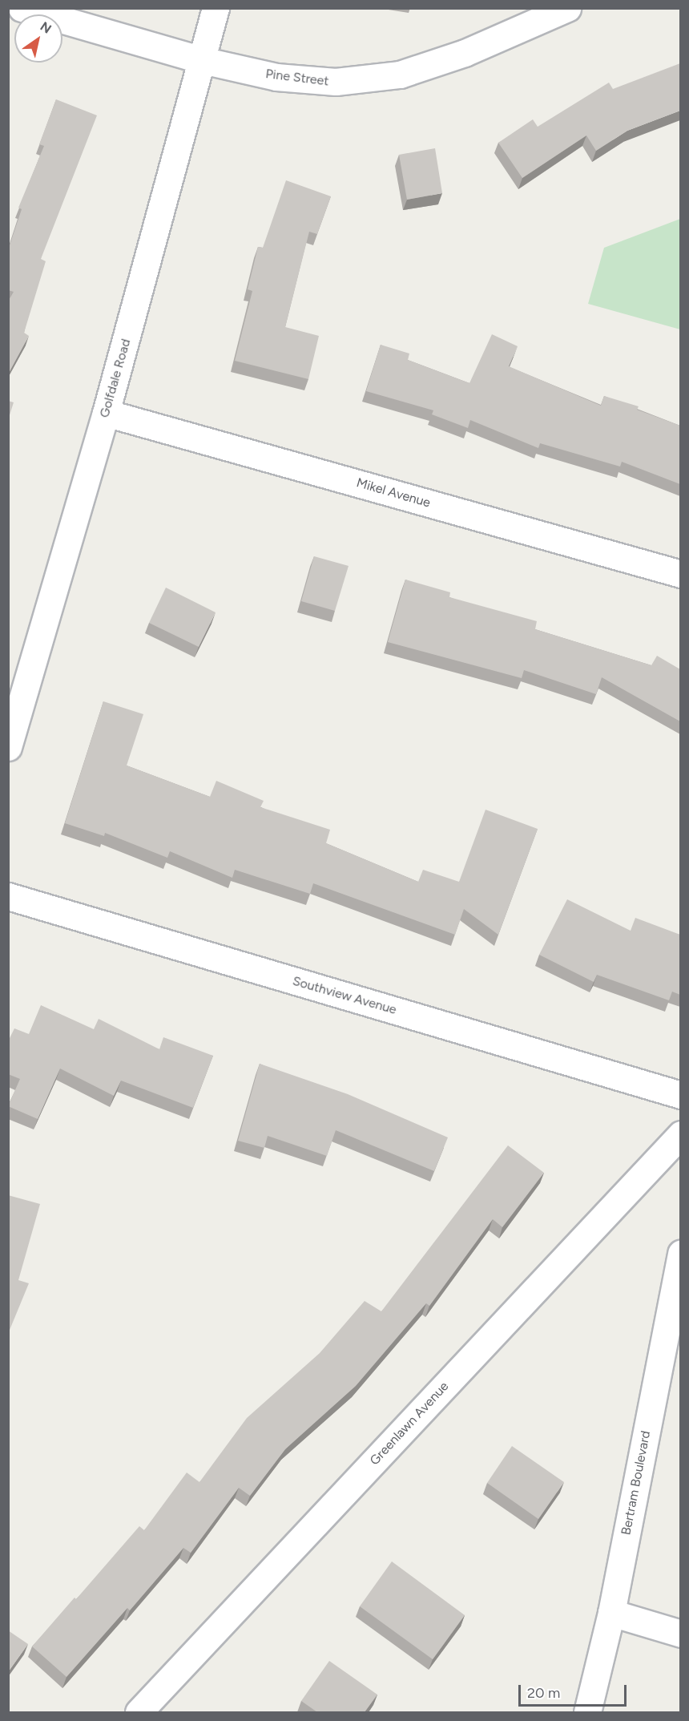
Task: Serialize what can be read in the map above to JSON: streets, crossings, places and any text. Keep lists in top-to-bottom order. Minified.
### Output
{"streets":{"street":["Pine Street","Golfdale Road","Mikel Avenue","Southview Avenue","Greenlawn Avenue","Bertram Boulevard"]},"crossings":[["Pine Street","Golfdale Road"],["Golfdale Road","Mikel Avenue"]],"scale_bar":"20 m","north":"top right"}
